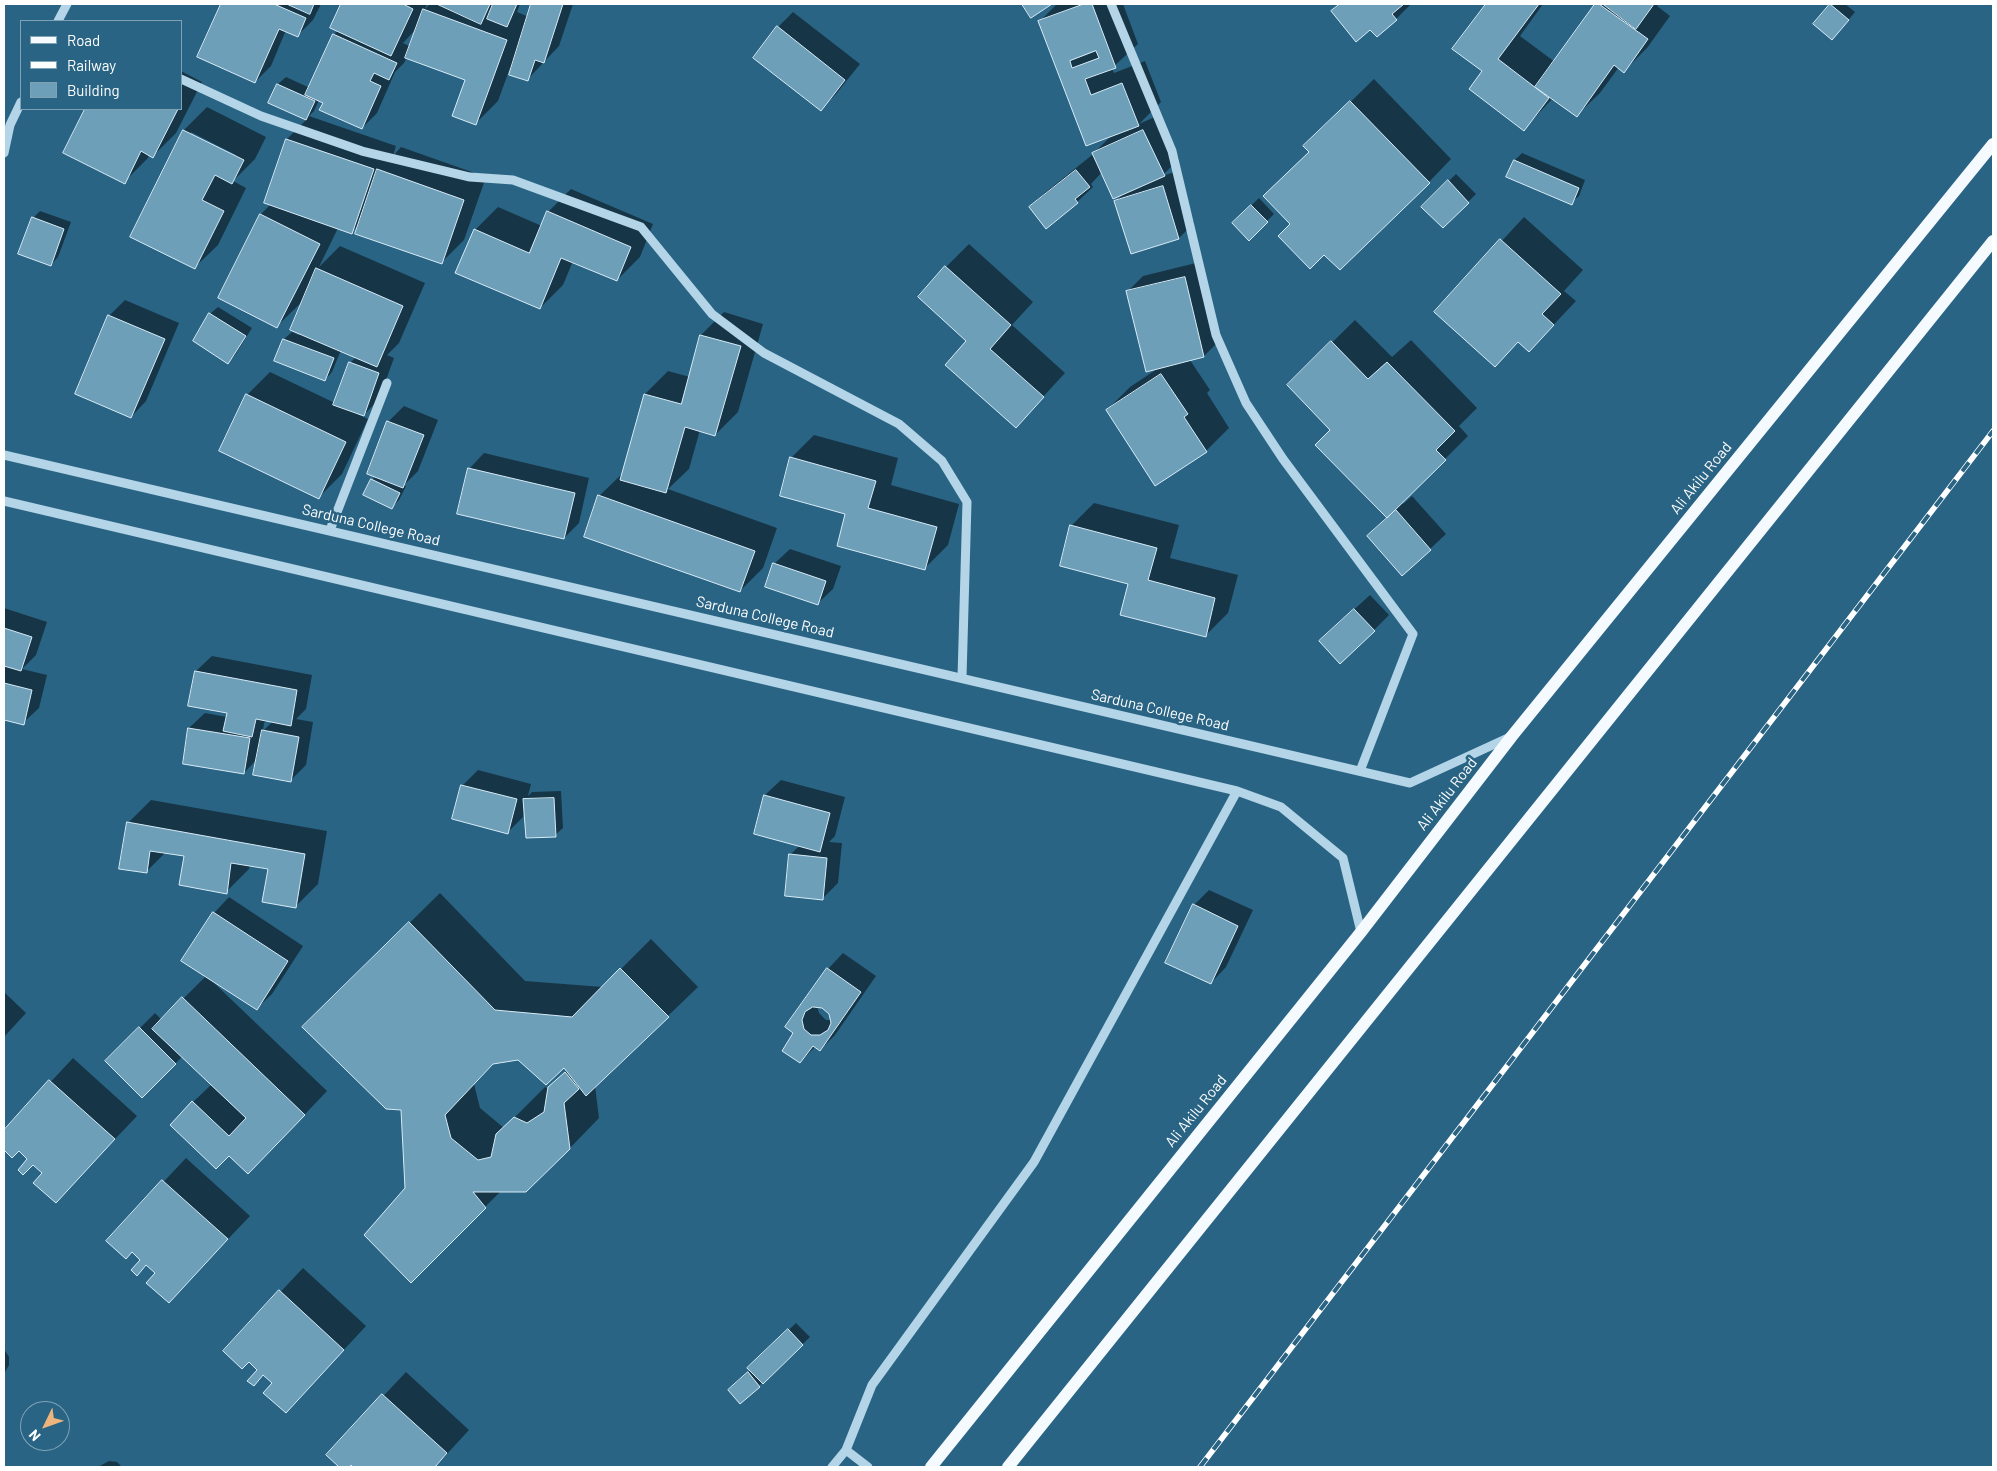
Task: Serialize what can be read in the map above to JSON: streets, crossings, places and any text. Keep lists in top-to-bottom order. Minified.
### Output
{"streets":{"main road":["Ali Akilu Road"],"street":["Sarduna College Road"]},"crossings":[["Ali Akilu Road","Sarduna College Road"]],"legend":["Road","Railway","Building"],"north":"bottom left"}
